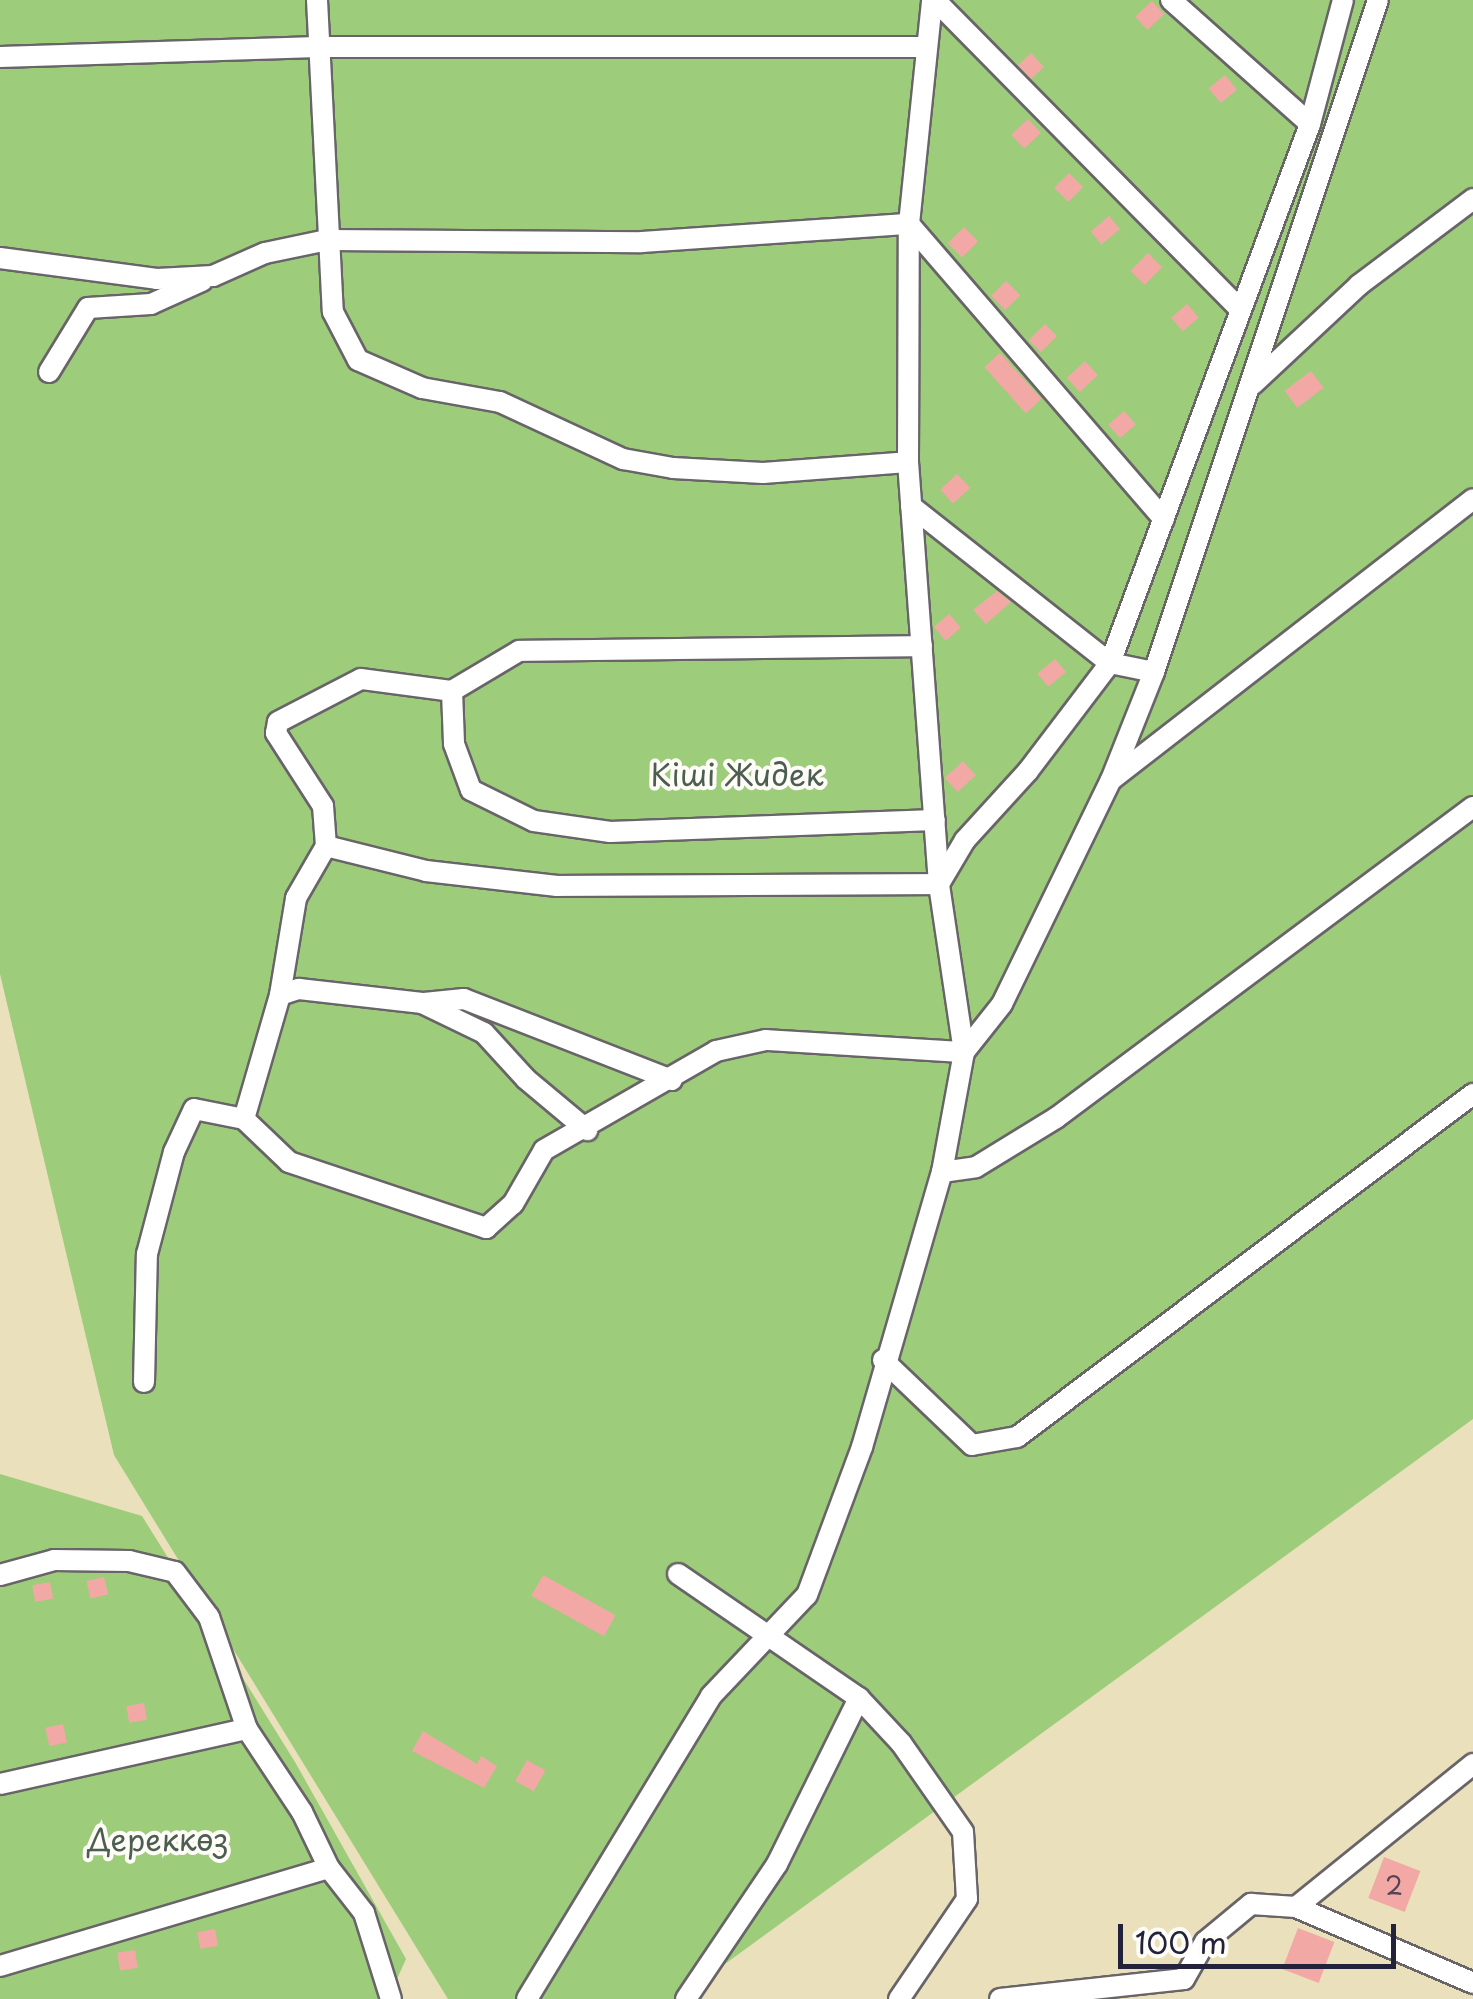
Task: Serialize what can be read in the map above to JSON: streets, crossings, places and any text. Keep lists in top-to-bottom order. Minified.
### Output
{"parks":["Кіші Жидек","Дереккөз"],"house_numbers":["2"],"scale_bar":"100 m"}
